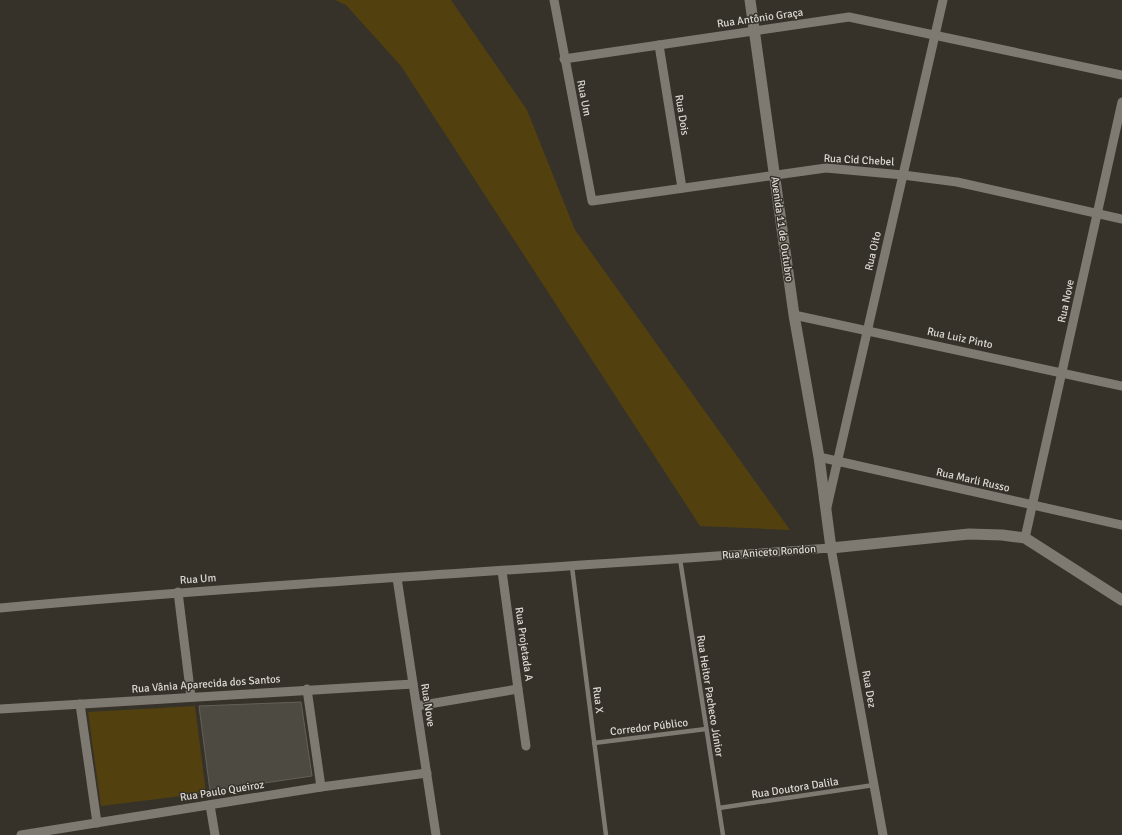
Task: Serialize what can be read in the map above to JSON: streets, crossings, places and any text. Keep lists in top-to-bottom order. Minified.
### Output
{"streets":{"street":["Rua Antônio Graça","Rua Um","Rua Dois","Rua Cid Chebel","Avenida 11 de Outubro","Rua Oito","Rua Nove","Rua Luiz Pinto","Rua Marli Russo","Rua Aniceto Rondon","Rua Projetada A","Rua Vânia Aparecida dos Santos","Rua Dez","Rua Paulo Queiroz"],"lane":["Rua Heitor Pacheco Júnior","Rua X","Corredor Público","Rua Doutora Dalila"]},"crossings":[["Rua Antônio Graça","Rua Um"],["Rua Antônio Graça","Rua Dois"],["Rua Antônio Graça","Avenida 11 de Outubro"],["Rua Antônio Graça","Rua Oito"],["Rua Um","Rua Cid Chebel"],["Rua Um","Rua Nove"],["Rua Um","Rua Aniceto Rondon"],["Rua Dois","Rua Cid Chebel"],["Rua Cid Chebel","Avenida 11 de Outubro"],["Rua Cid Chebel","Rua Oito"],["Rua Cid Chebel","Rua Nove"],["Avenida 11 de Outubro","Rua Oito"],["Avenida 11 de Outubro","Rua Luiz Pinto"],["Avenida 11 de Outubro","Rua Marli Russo"],["Avenida 11 de Outubro","Rua Aniceto Rondon"],["Avenida 11 de Outubro","Rua Dez"],["Rua Oito","Rua Luiz Pinto"],["Rua Oito","Rua Marli Russo"],["Rua Nove","Rua Luiz Pinto"],["Rua Nove","Rua Marli Russo"],["Rua Nove","Rua Aniceto Rondon"],["Rua Nove","Rua Projetada A"],["Rua Nove","Rua Vânia Aparecida dos Santos"],["Rua Nove","Rua Paulo Queiroz"],["Rua Aniceto Rondon","Rua Projetada A"],["Rua Aniceto Rondon","Rua Dez"],["Rua Aniceto Rondon","Rua Heitor Pacheco Júnior"],["Rua Aniceto Rondon","Rua X"],["Rua Dez","Rua Doutora Dalila"],["Rua Heitor Pacheco Júnior","Corredor Público"],["Rua Heitor Pacheco Júnior","Rua Doutora Dalila"],["Rua X","Corredor Público"]]}
